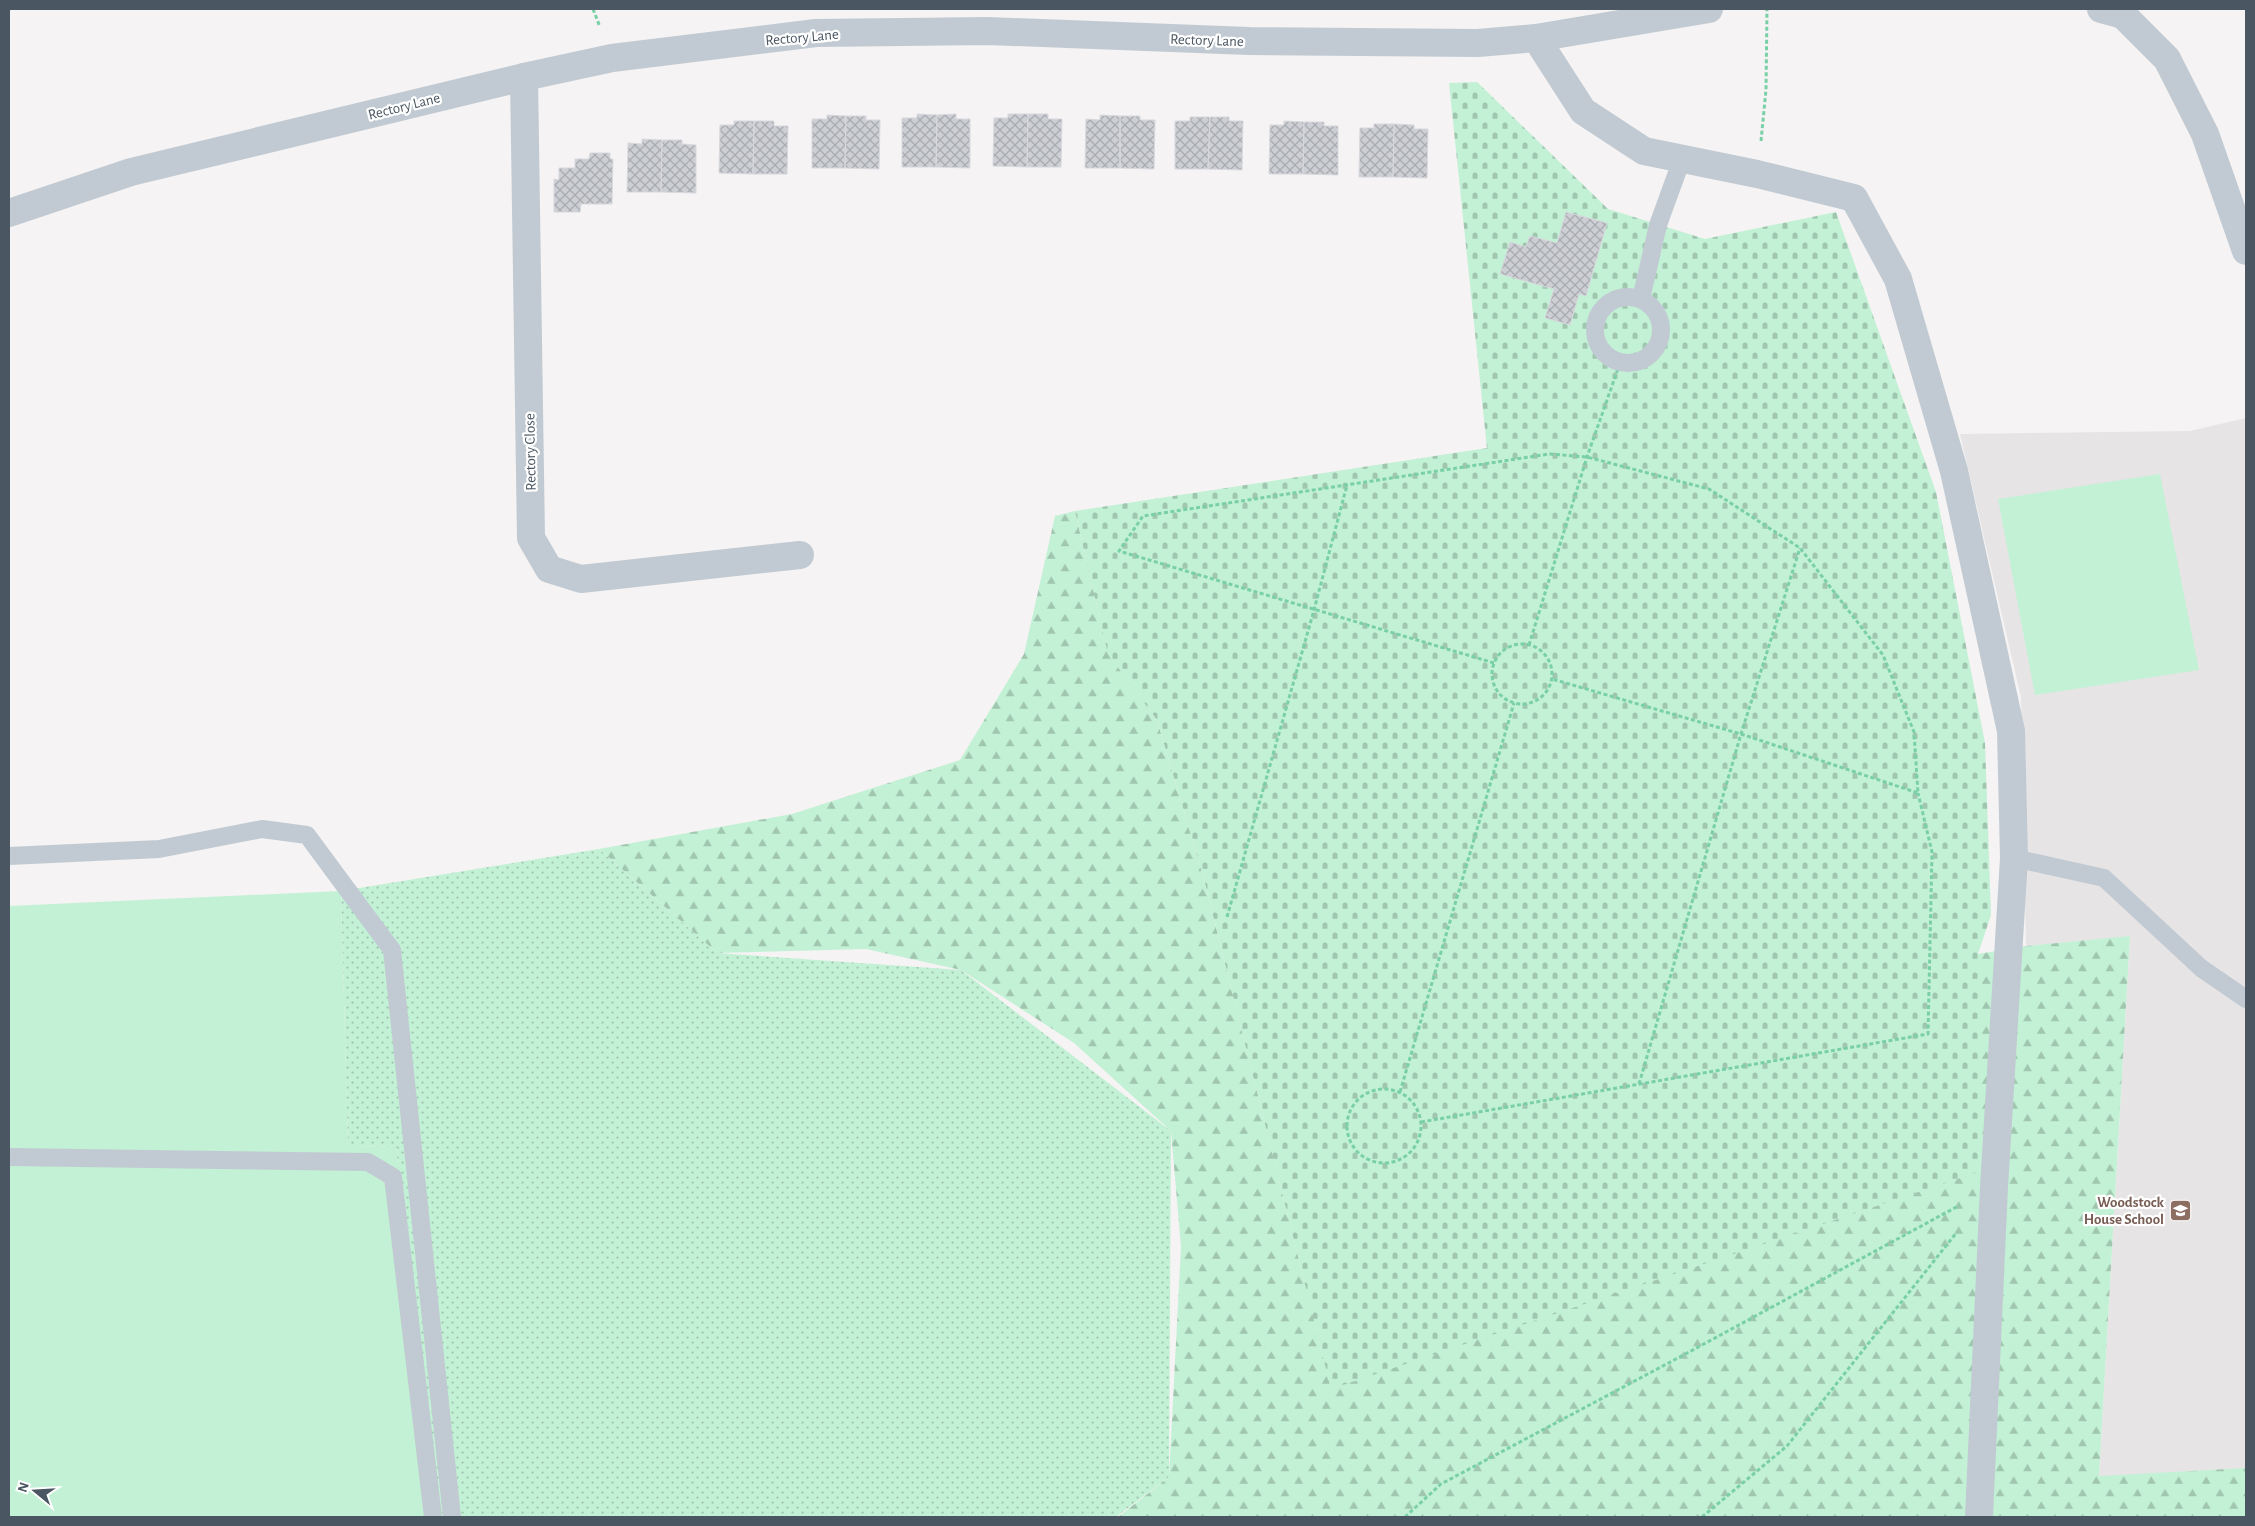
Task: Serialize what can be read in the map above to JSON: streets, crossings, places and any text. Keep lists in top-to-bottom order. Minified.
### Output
{"streets":{"street":["Rectory Lane","Rectory Close"]},"crossings":[["Rectory Lane","Rectory Close"]],"places":{"school or university":["Woodstock House School"]},"north":"left"}
